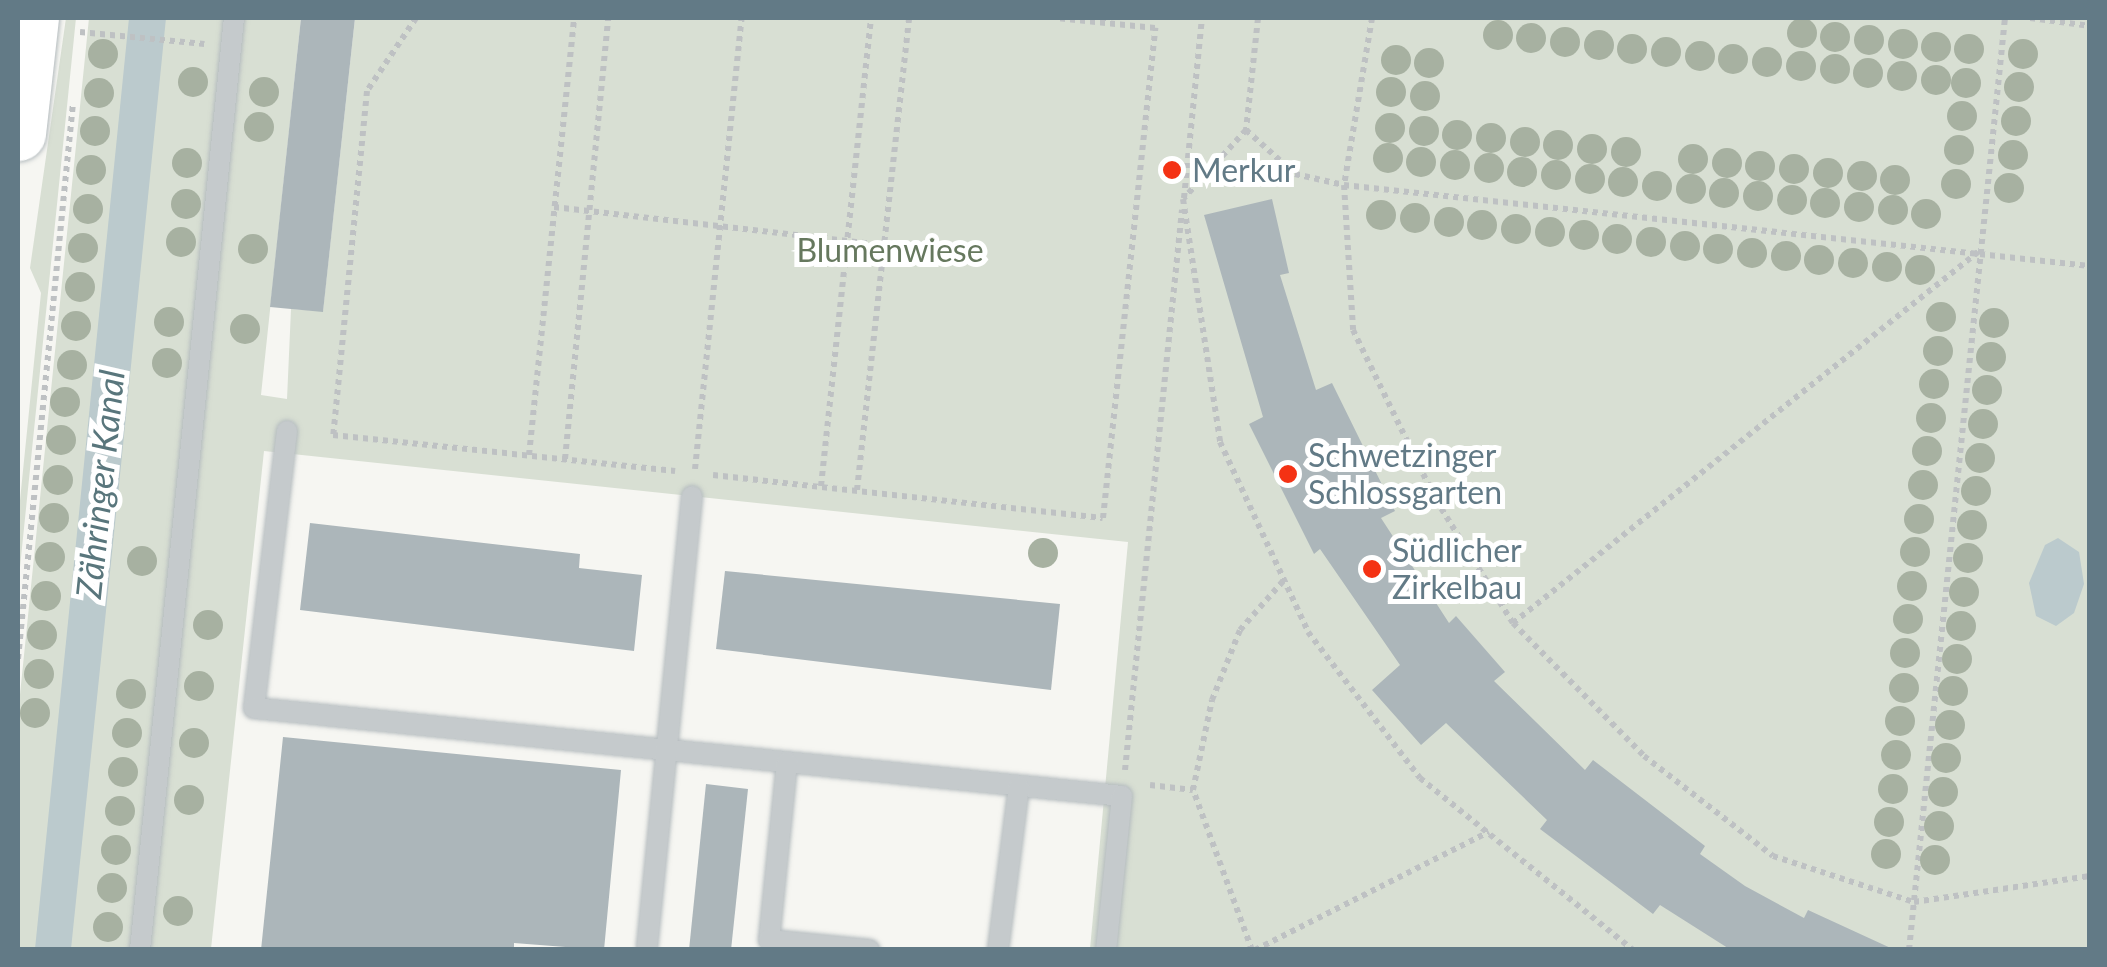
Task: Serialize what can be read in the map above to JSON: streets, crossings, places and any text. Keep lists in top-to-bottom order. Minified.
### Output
{"water":["Zähringer Kanal"],"parks":["Blumenwiese"],"places":["Merkur","Schwetzinger Schlossgarten","Südlicher Zirkelbau"]}
